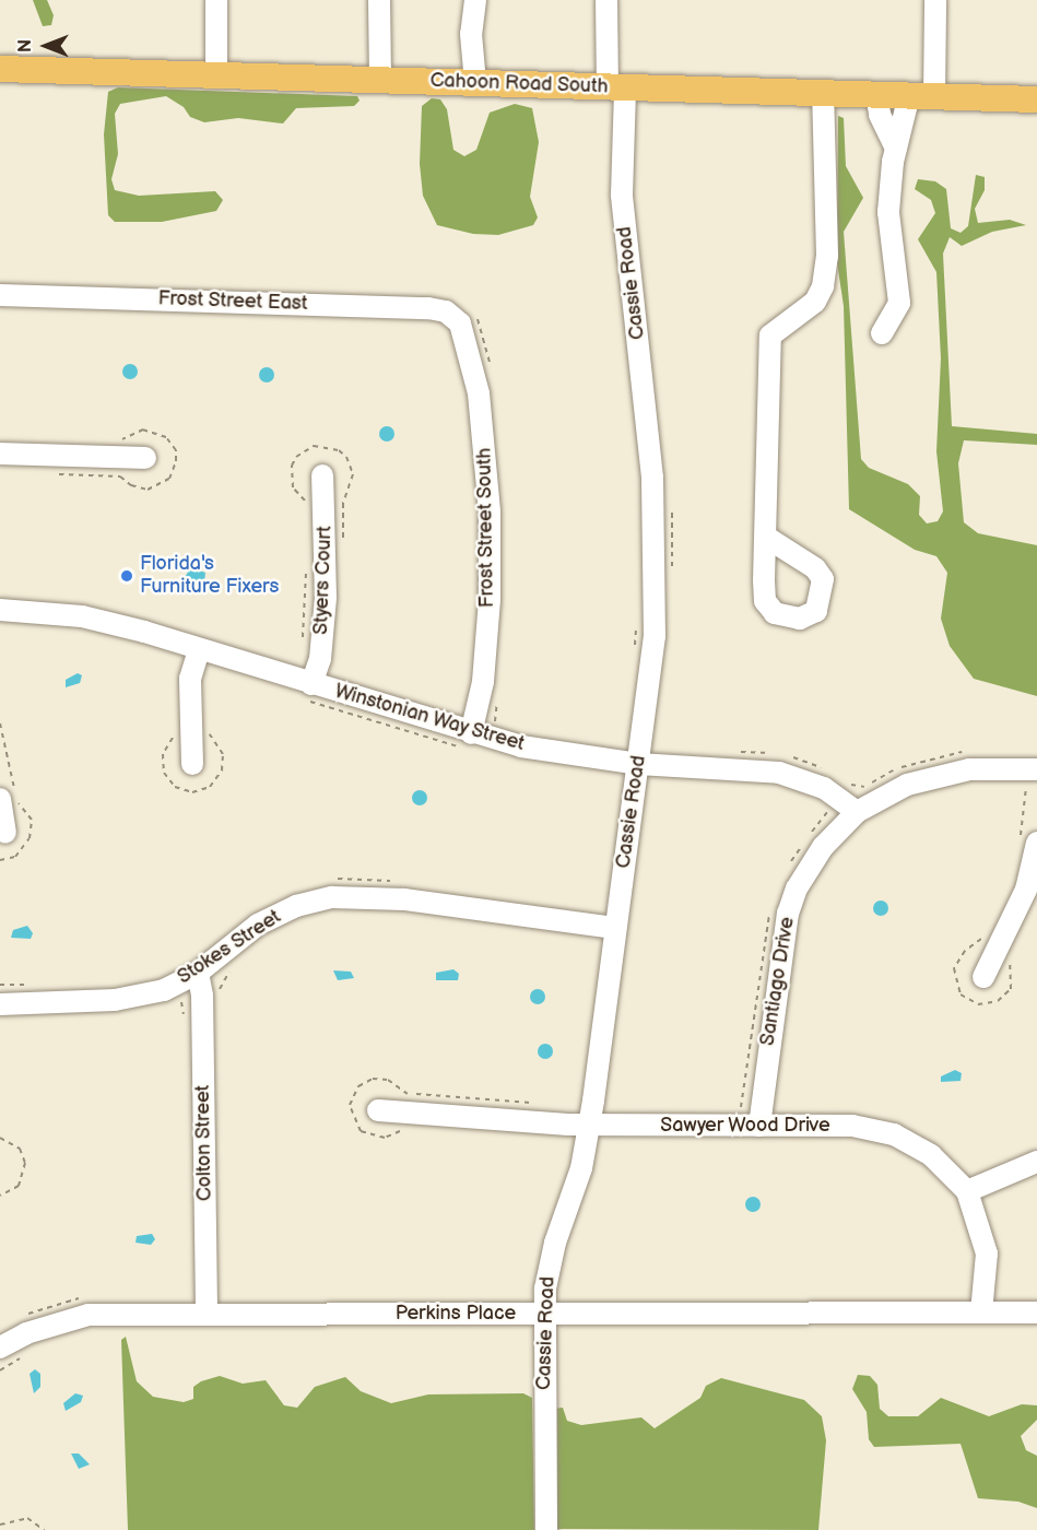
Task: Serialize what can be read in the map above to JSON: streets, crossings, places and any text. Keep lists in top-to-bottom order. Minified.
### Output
{"streets":{"main road":["Cahoon Road South"],"street":["Cassie Road","Frost Street East","Frost Street South","Styers Court","Winstonian Way Street","Stokes Street","Santiago Drive","Sawyer Wood Drive","Colton Street","Perkins Place"]},"crossings":[["Cahoon Road South","Cassie Road"],["Cassie Road","Winstonian Way Street"],["Cassie Road","Stokes Street"],["Cassie Road","Sawyer Wood Drive"],["Cassie Road","Perkins Place"],["Frost Street East","Frost Street South"],["Frost Street South","Winstonian Way Street"],["Styers Court","Winstonian Way Street"],["Winstonian Way Street","Santiago Drive"],["Stokes Street","Colton Street"],["Santiago Drive","Sawyer Wood Drive"],["Sawyer Wood Drive","Perkins Place"],["Colton Street","Perkins Place"]],"places":["Florida's Furniture Fixers"],"north":"left"}
